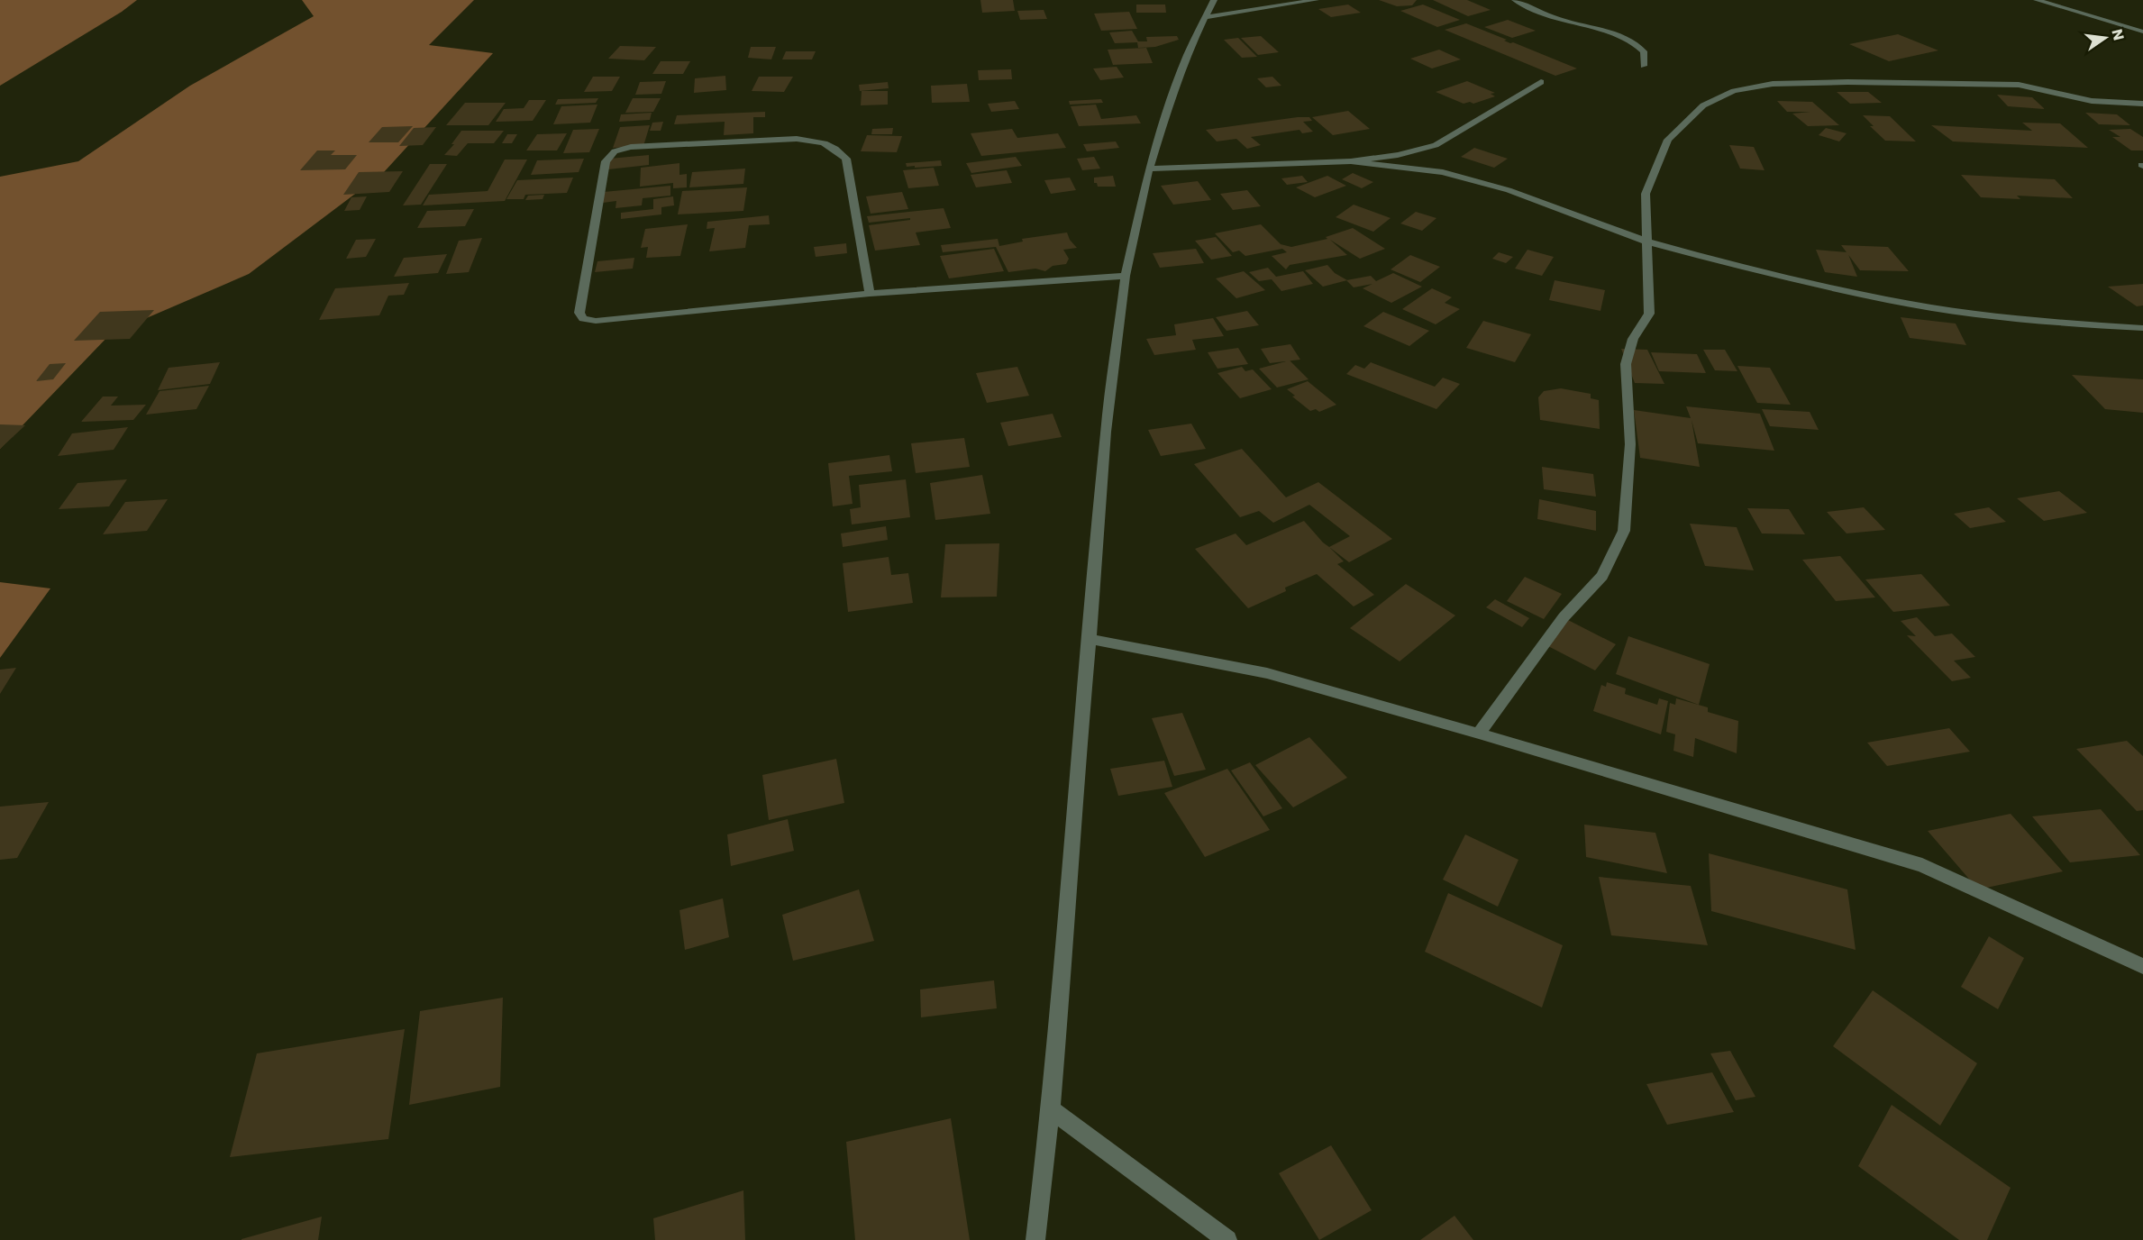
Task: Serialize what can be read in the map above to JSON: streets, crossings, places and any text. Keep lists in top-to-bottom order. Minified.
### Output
{"north":"right"}
